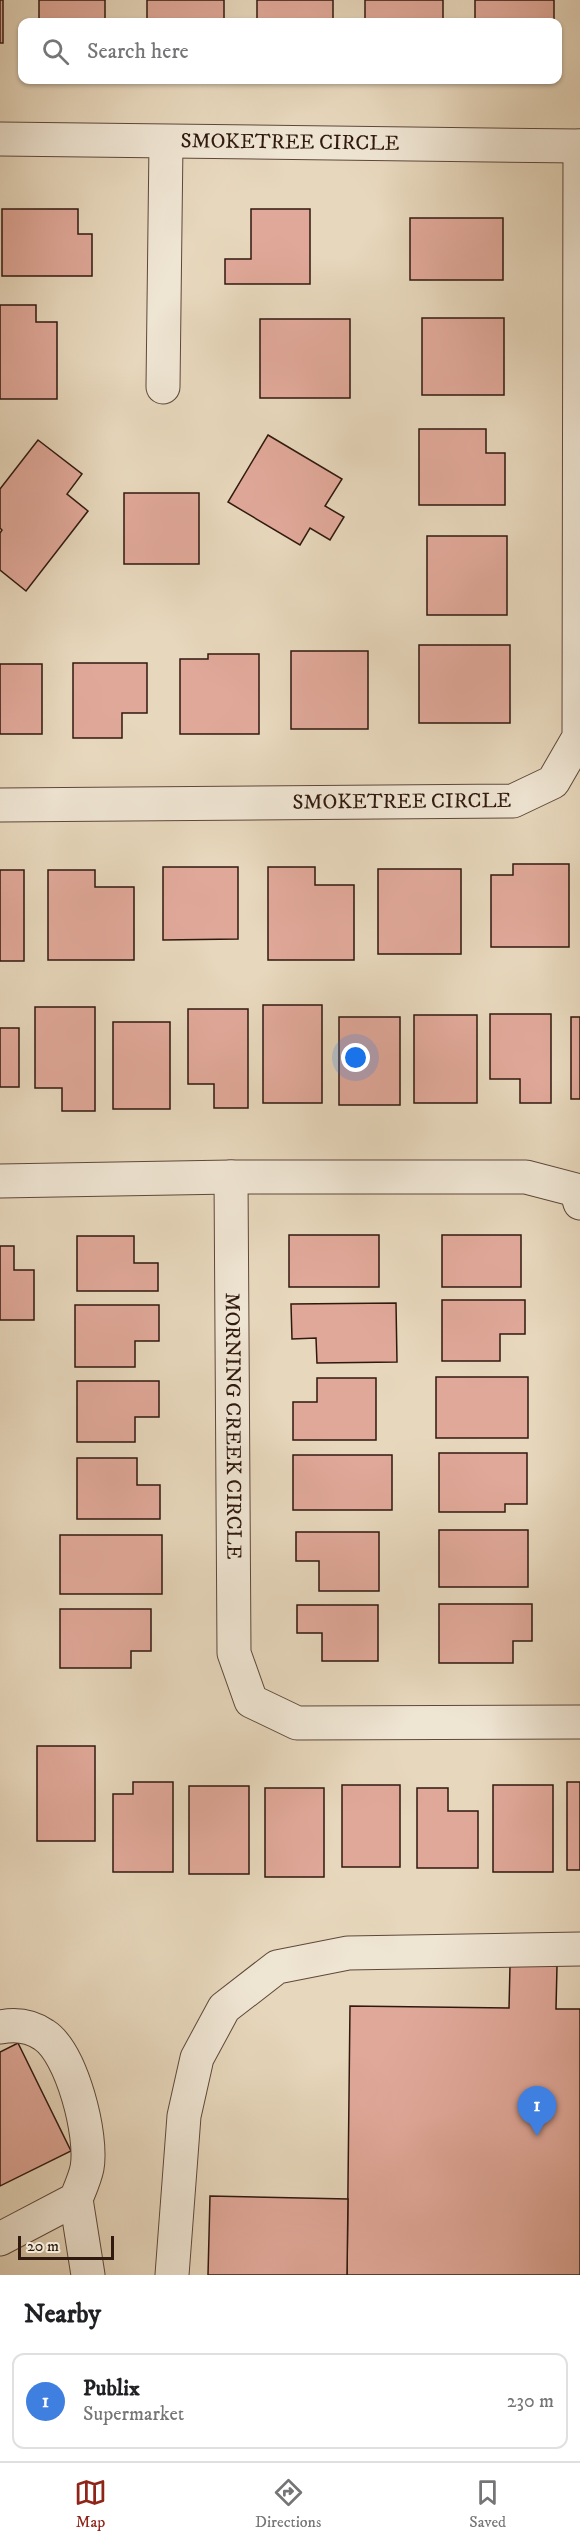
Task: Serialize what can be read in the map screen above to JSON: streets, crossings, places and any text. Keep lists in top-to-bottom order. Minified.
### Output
{"streets":{"street":["SMOKETREE CIRCLE","MORNING CREEK CIRCLE"]},"scale_bar":"20 m","page":{"search":"Search here","pins":"1","scale":"20 m","heading":"Nearby","list":[{"mark":"1","name":"Publix","note":"Supermarket","value":"230 m"}],"nav":["Map","Directions","Saved"]}}
